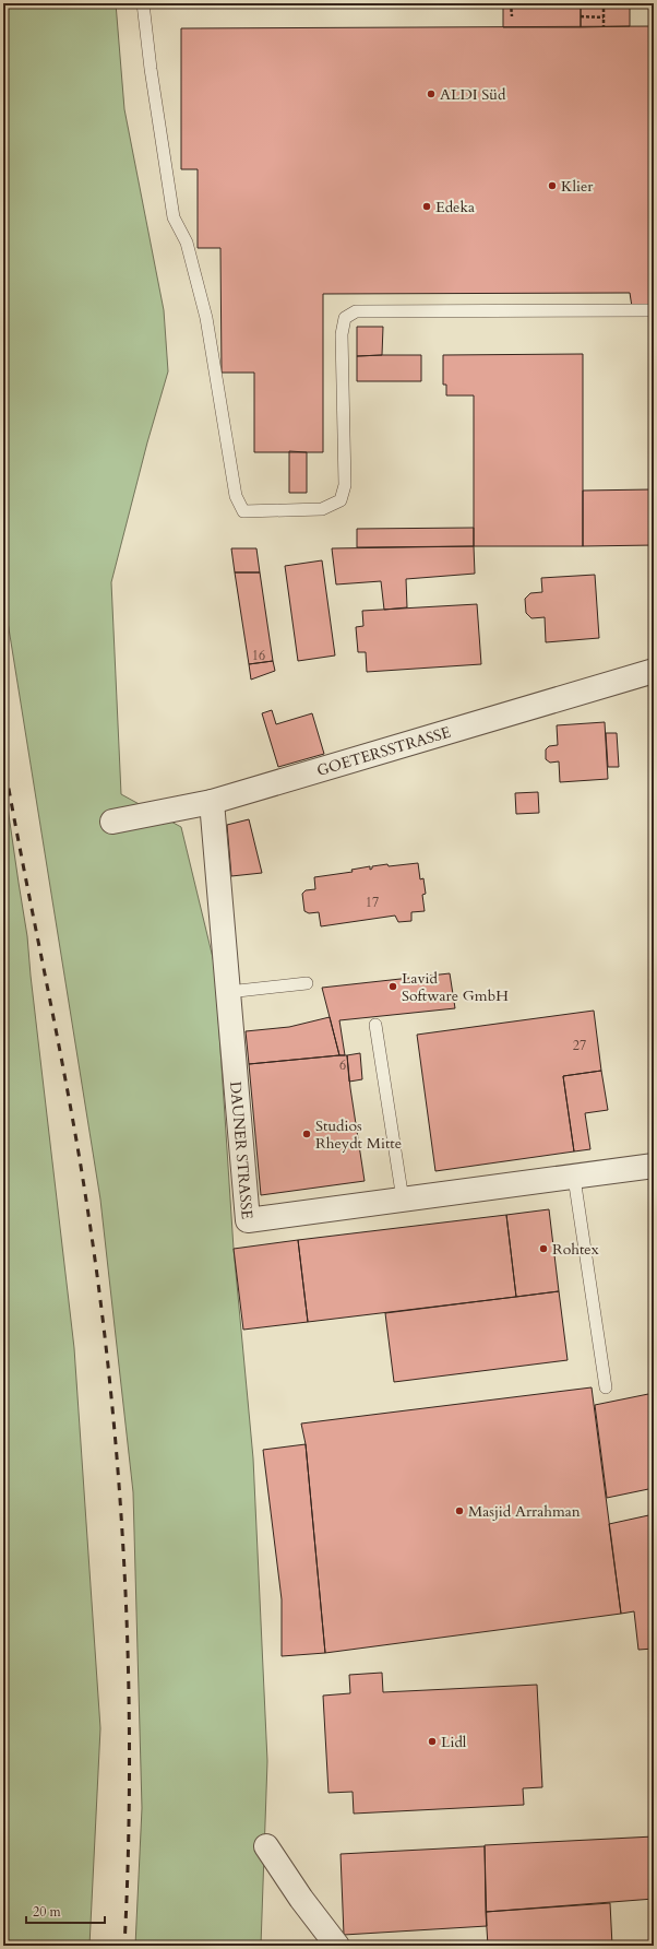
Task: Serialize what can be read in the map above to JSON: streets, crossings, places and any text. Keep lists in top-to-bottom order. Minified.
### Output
{"streets":{"street":["GOETERSSTRASSE","DAUNER STRASSE"]},"crossings":[["GOETERSSTRASSE","DAUNER STRASSE"]],"places":["ALDI Süd","Klier","Edeka","Lavid Software GmbH","Studios Rheydt Mitte","Rohtex","Masjid Arrahman","Lidl"],"house_numbers":["16","17","27","6"],"scale_bar":"20 m"}
